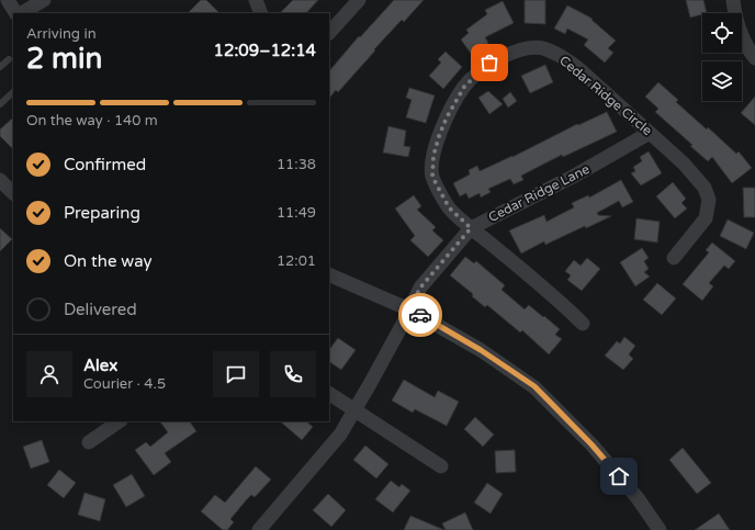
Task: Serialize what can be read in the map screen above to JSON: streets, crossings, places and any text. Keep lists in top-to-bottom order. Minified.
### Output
{"streets":{"street":["Cedar Ridge Circle","Cedar Ridge Lane"]},"crossings":[["Cedar Ridge Circle","Cedar Ridge Lane"]],"page":{"heading":["2 min","Arriving in","12:09–12:14"],"panel":["Alex","Courier · 4.5"],"bar":"On the way · 140 m","list":[["Confirmed","11:38"],["Preparing","11:49"],["On the way","12:01"],"Delivered"]}}
